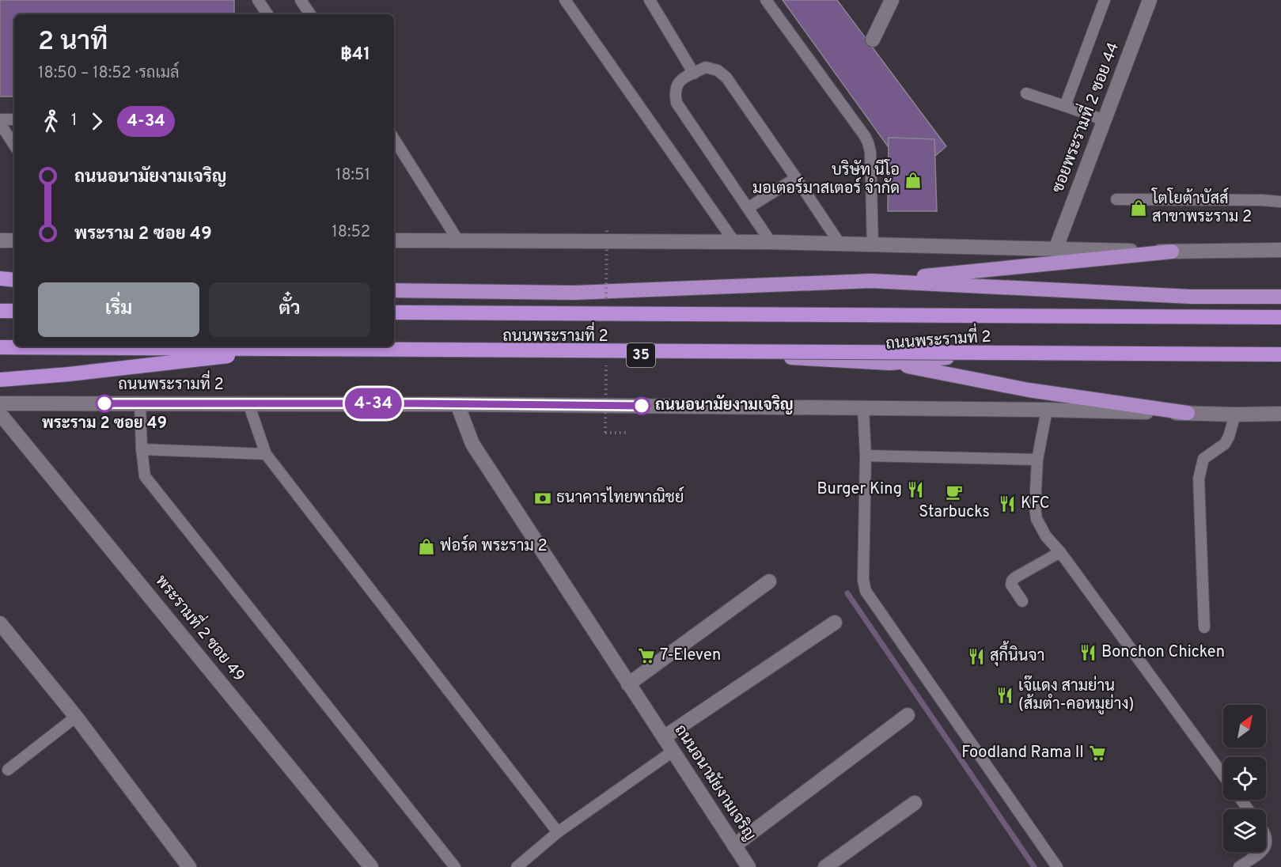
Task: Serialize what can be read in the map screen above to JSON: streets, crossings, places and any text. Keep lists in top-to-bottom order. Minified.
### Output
{"streets":{"highway":["ถนนพระรามที่ 2","35"],"street":["ซอยพระรามที่ 2 ซอย 44","พระรามที่ 2 ซอย 49","ถนนอนามัยงามเจริญ"]},"crossings":[["ถนนพระรามที่ 2","ถนนอนามัยงามเจริญ"]],"places":{"shop":["บริษัท นีโอ มอเตอร์มาสเตอร์ จำกัด","โตโยต้าบัสส์ สาขาพระราม 2","ฟอร์ด พระราม 2"],"other":["พระราม 2 ซอย 49","ถนนอนามัยงามเจริญ"],"restaurant":["Burger King","KFC","Bonchon Chicken","สุกี้นินจา","เจ๊แดง สามย่าน (ส้มตำ-คอหมูย่าง)"],"cafe":["Starbucks"],"bank":["ธนาคารไทยพาณิชย์"],"supermarket":["7-Eleven","Foodland Rama II"]},"lines":["bus line 4-34"],"north":"top right","page":{"on_map":"4-34","heading":["2 นาที","18:50 – 18:52 · รถเมล์","฿41"],"legs":["1","4-34"],"list":[{"name":"ถนนอนามัยงามเจริญ","value":"18:51"},{"name":"พระราม 2 ซอย 49","value":"18:52"}],"buttons":["เริ่ม","ตั๋ว"]}}
